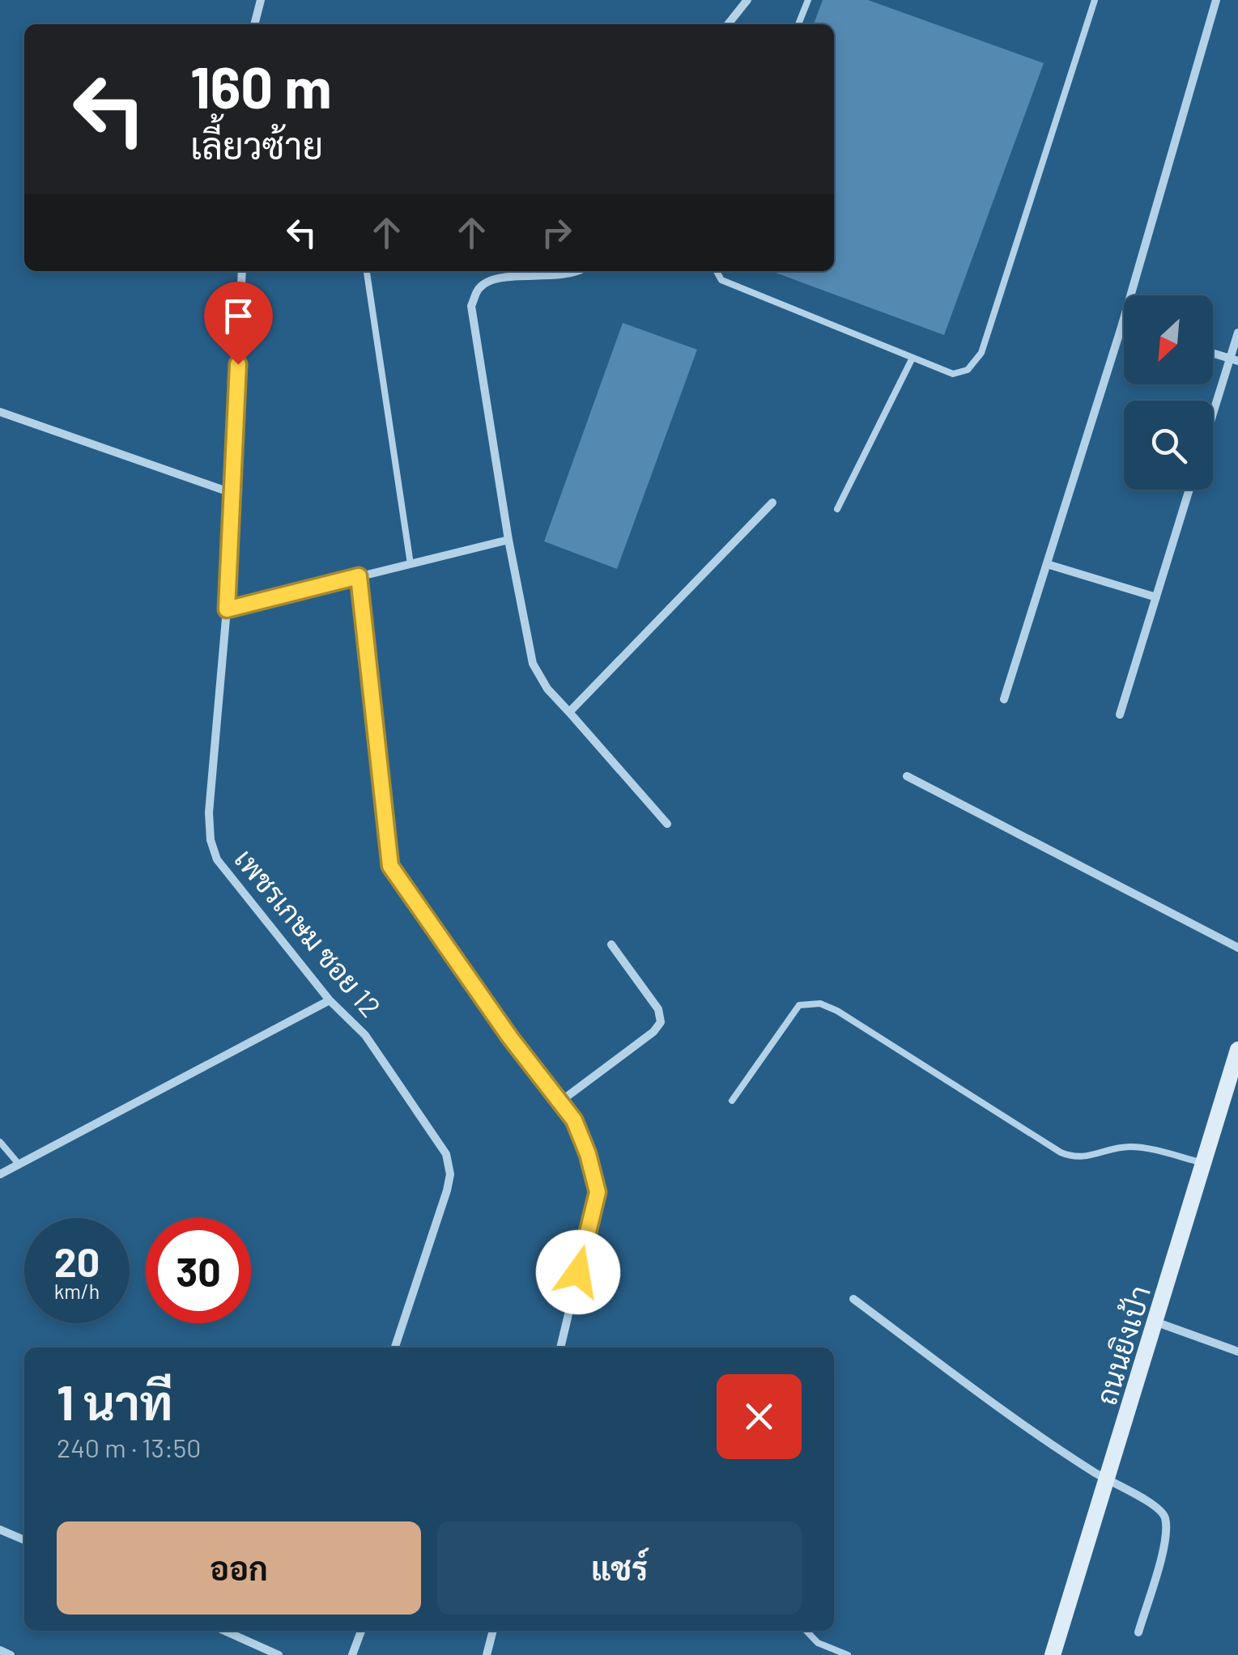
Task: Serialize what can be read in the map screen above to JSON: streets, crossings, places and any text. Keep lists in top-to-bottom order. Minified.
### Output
{"streets":{"main road":["ถนนยิงเป้า"],"street":["เพชรเกษม ซอย 12"]},"north":"bottom left","page":{"turn":["160 m","เลี้ยวซ้าย"],"speed":"20 km/h","limit":"30","heading":["1 นาที","240 m · 13:50"],"buttons":["ออก","แชร์"]}}
